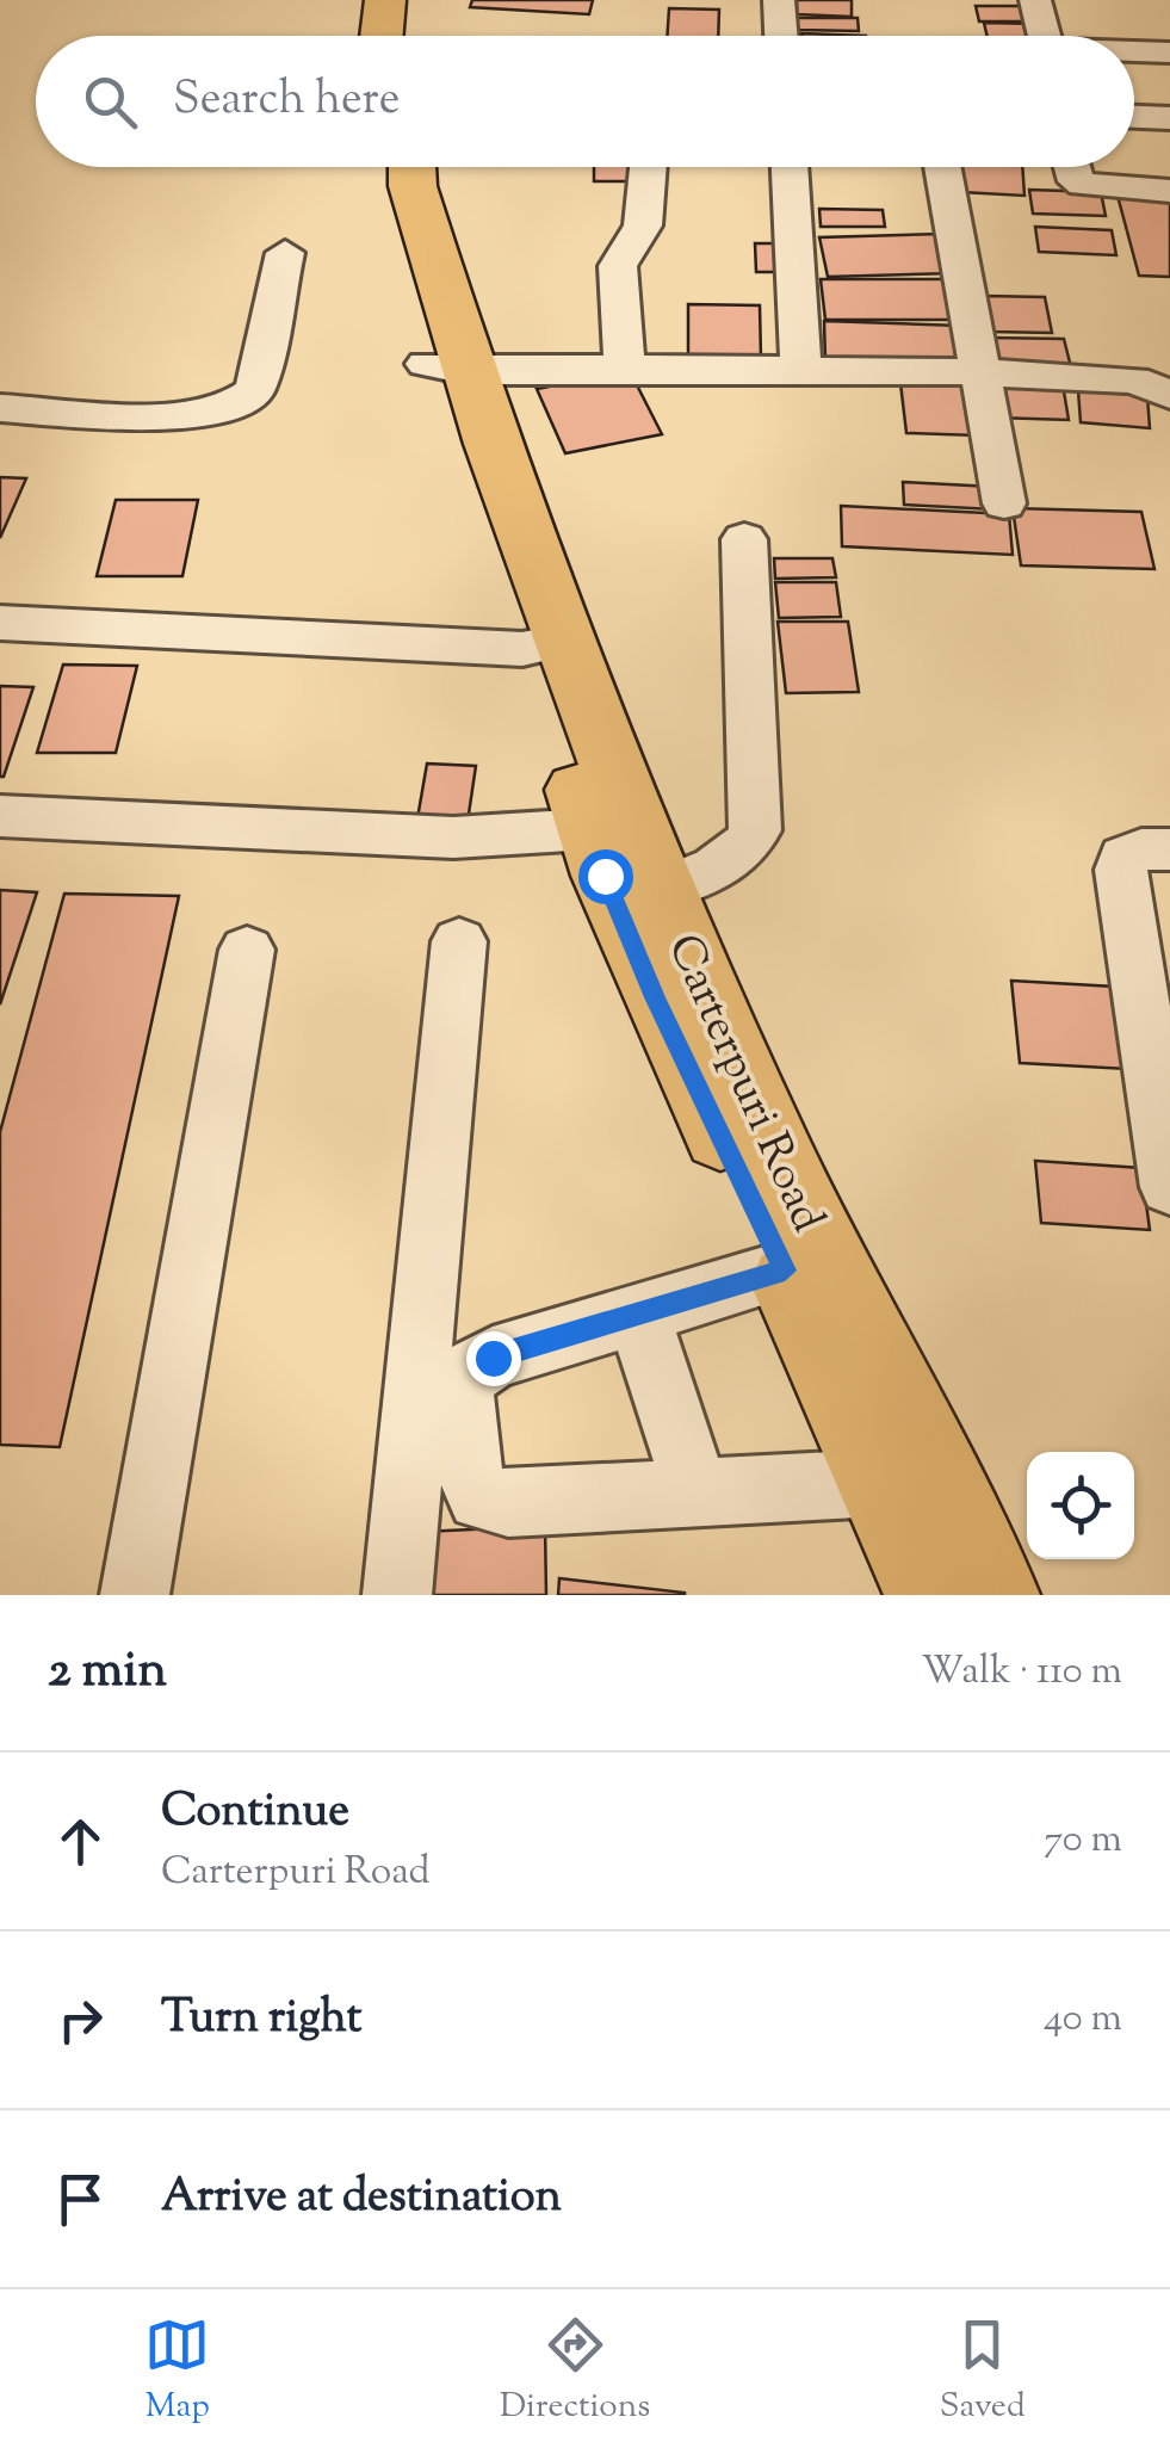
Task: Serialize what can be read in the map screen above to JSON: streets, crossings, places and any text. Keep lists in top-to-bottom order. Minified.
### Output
{"streets":{"main road":["Carterpuri Road"]},"page":{"search":"Search here","heading":["2 min","Walk · 110 m"],"list":[["Continue","Carterpuri Road","70 m"],["Turn right","40 m"],"Arrive at destination"],"nav":["Map","Directions","Saved"]}}
